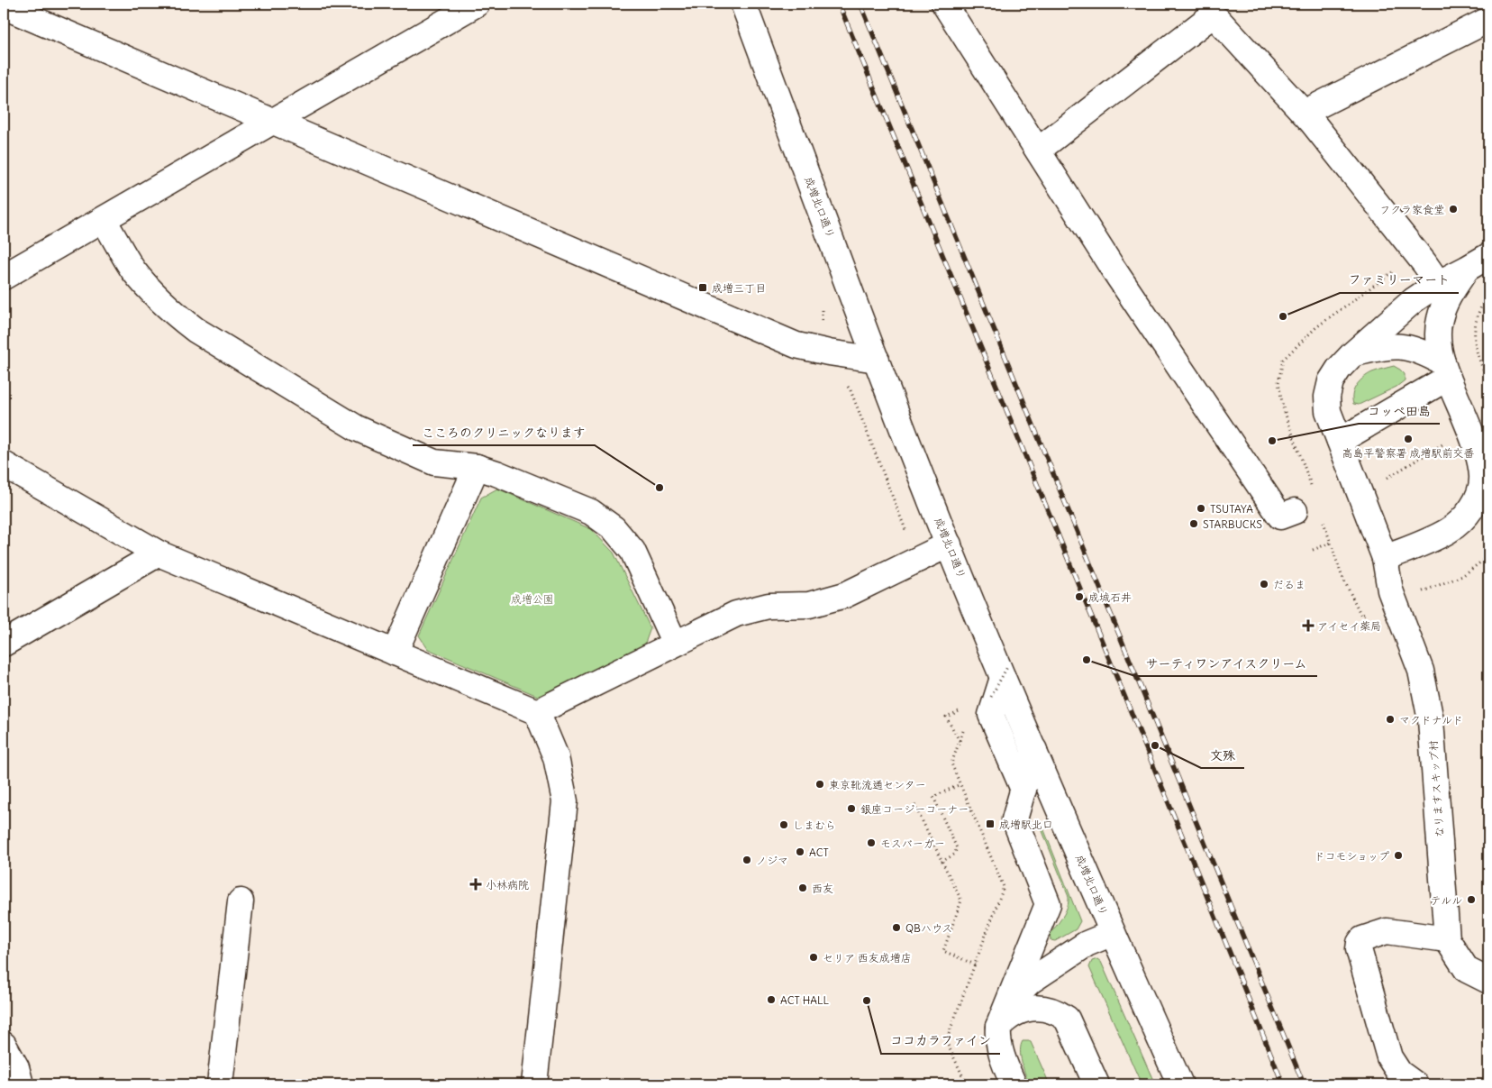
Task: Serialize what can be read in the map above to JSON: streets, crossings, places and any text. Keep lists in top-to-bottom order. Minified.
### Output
{"streets":{"street":["成増北口通り","なりますスキップ村"]},"parks":["成増公園"],"places":{"other":["フクラ家食堂","ファミリーマート","高島平警察署 成増駅前交番","コッペ田島","こころのクリニックなります","TSUTAYA","STARBUCKS","だるま","成城石井","サーティワンアイスクリーム","マクドナルド","文殊","東京靴流通センター","銀座コージーコーナー","しまむら","モスバーガー","ACT","ドコモショップ","ノジマ","西友","テルル","QBハウス","セリア 西友成増店","ACT HALL","ココカラファイン"],"transit":["成増三丁目","成増駅北口"],"health":["アイセイ薬局","小林病院"]}}
